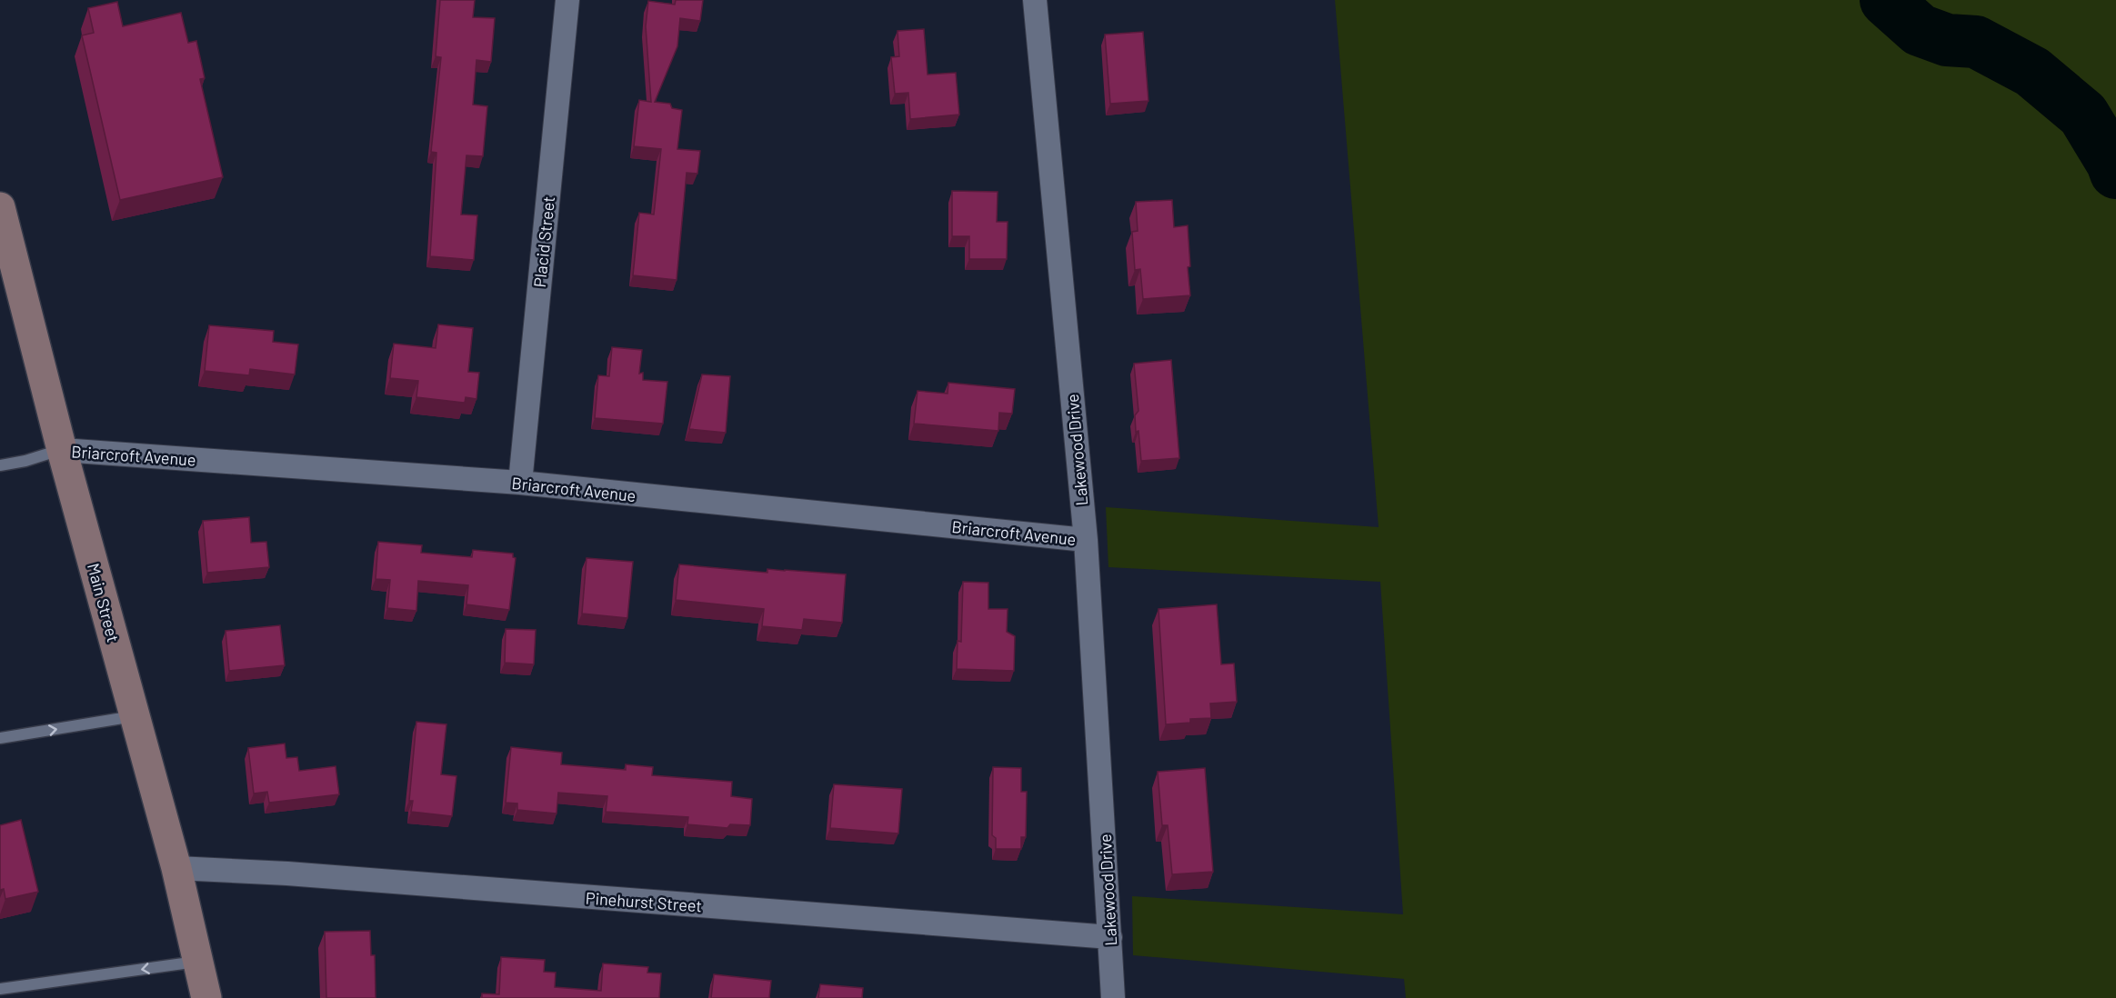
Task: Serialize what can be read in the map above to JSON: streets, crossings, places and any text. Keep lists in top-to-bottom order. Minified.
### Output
{"streets":{"main road":["Main Street"],"street":["Placid Street","Lakewood Drive","Briarcroft Avenue","Pinehurst Street"]},"crossings":[["Placid Street","Briarcroft Avenue"],["Lakewood Drive","Briarcroft Avenue"],["Lakewood Drive","Pinehurst Street"],["Briarcroft Avenue","Main Street"],["Main Street","Pinehurst Street"]]}
